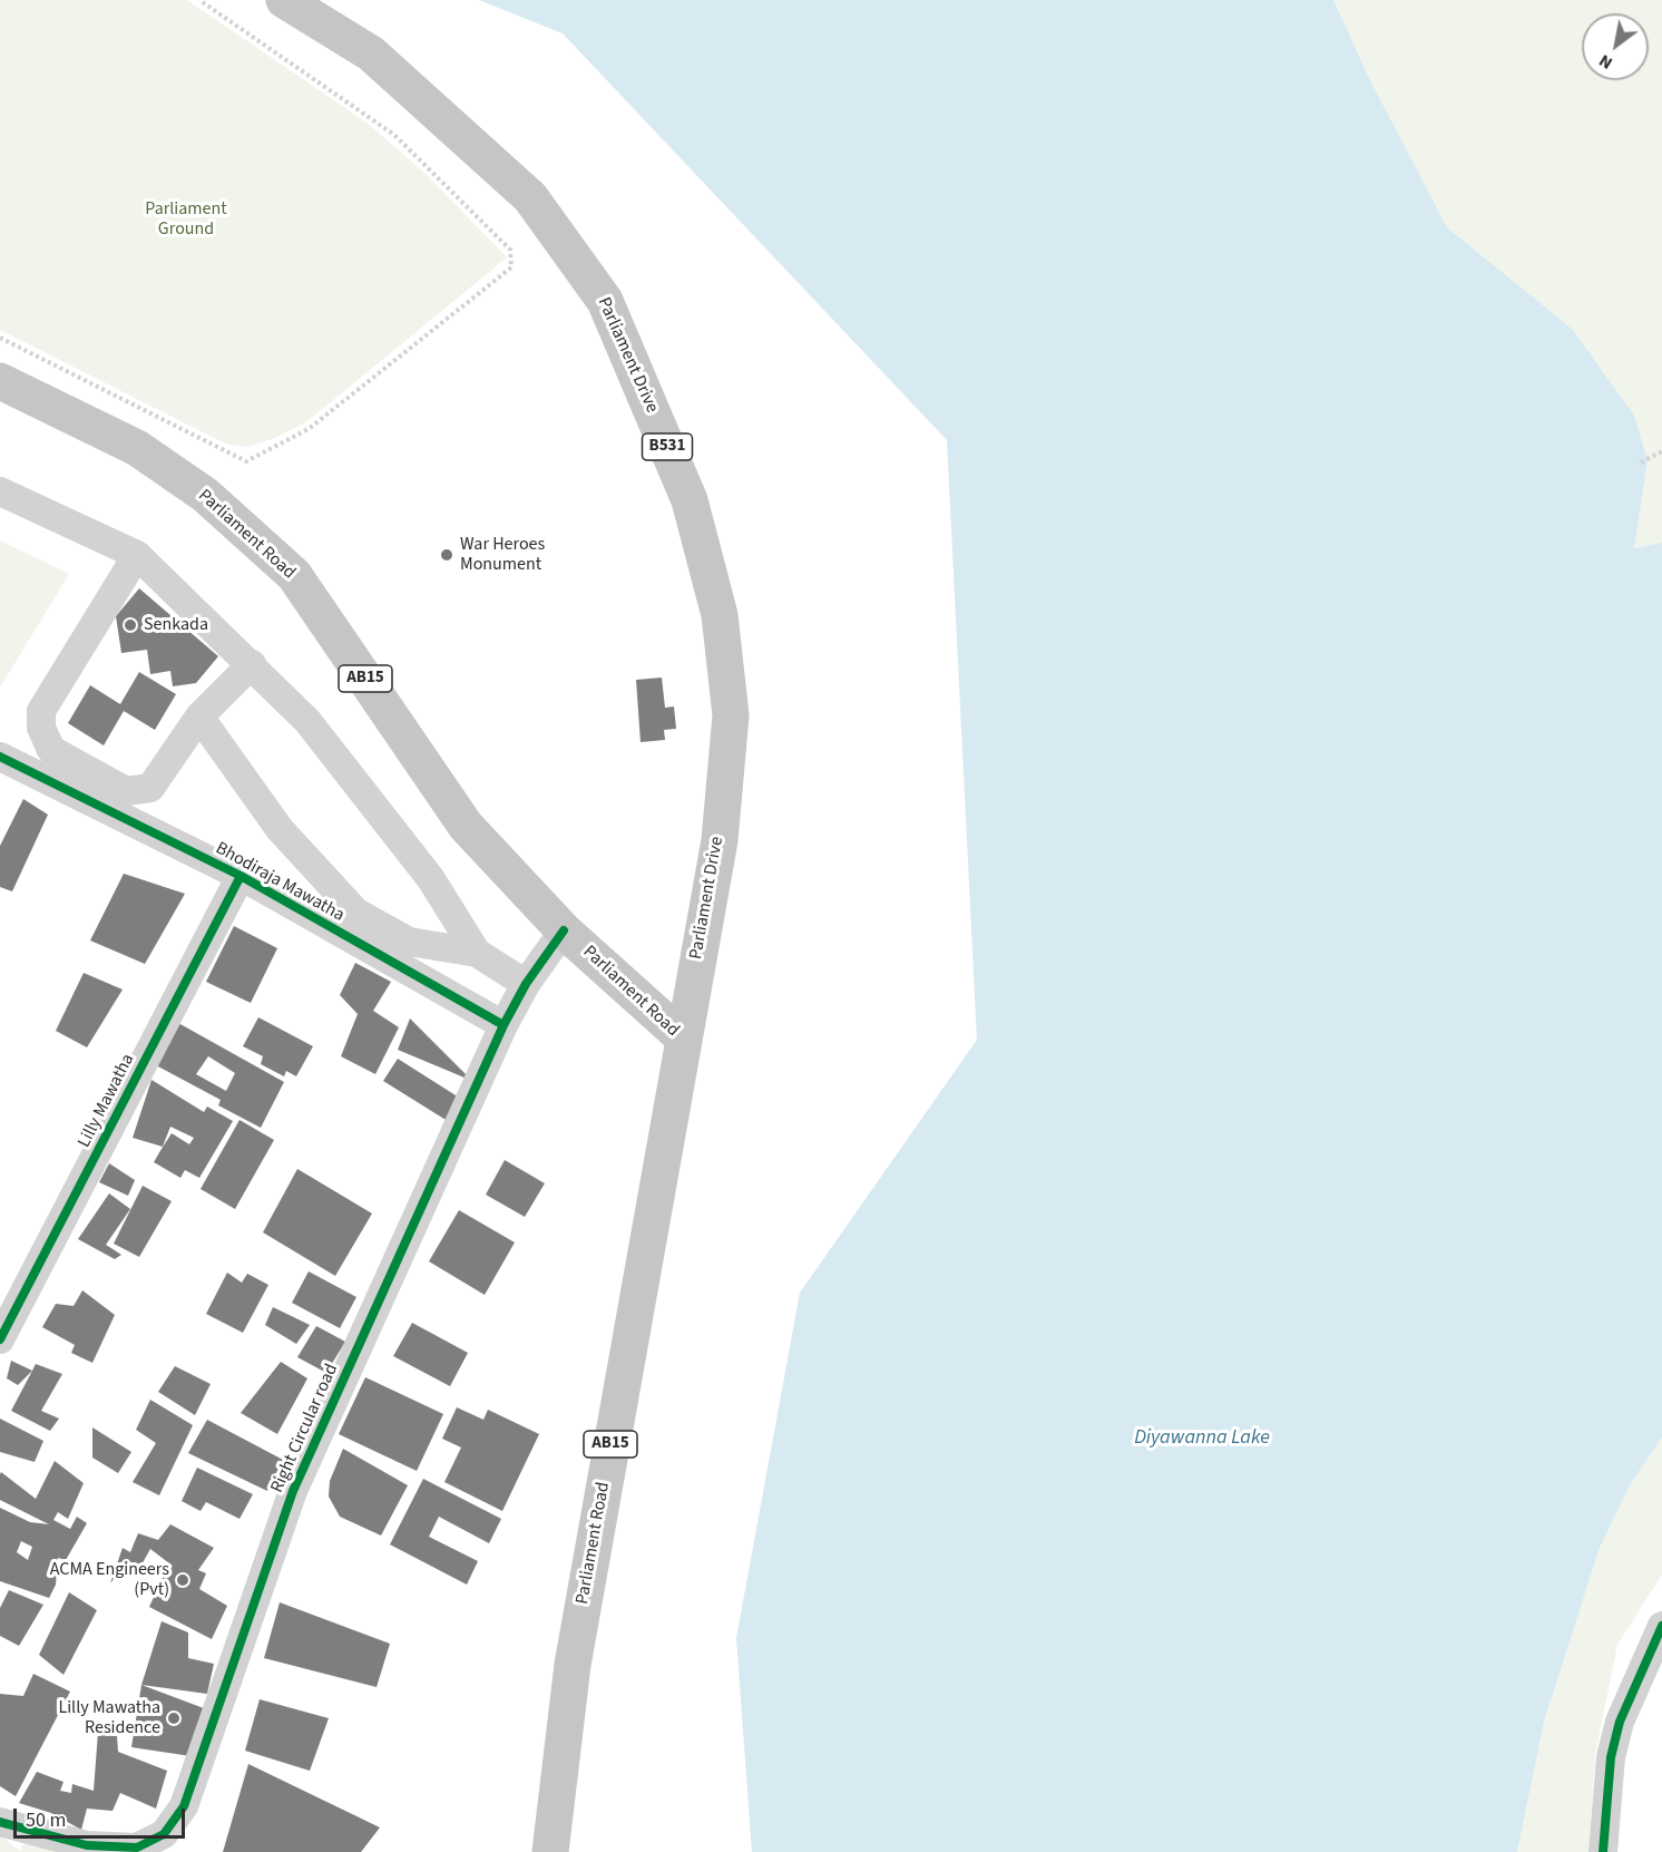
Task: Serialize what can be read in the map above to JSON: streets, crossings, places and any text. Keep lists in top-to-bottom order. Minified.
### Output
{"streets":{"main road":["Parliament Drive","B531","Parliament Road","AB15"],"street":["Bhodiraja Mawatha","Lilly Mawatha","Right Circular road"]},"crossings":[["Parliament Drive","Parliament Road"],["Parliament Road","Right Circular road"],["Bhodiraja Mawatha","Lilly Mawatha"],["Bhodiraja Mawatha","Right Circular road"]],"water":["Diyawanna Lake"],"parks":["Parliament Ground"],"places":["War Heroes Monument","Senkada","ACMA Engineers (Pvt)","Lilly Mawatha Residence"],"scale_bar":"50 m","north":"bottom left"}
